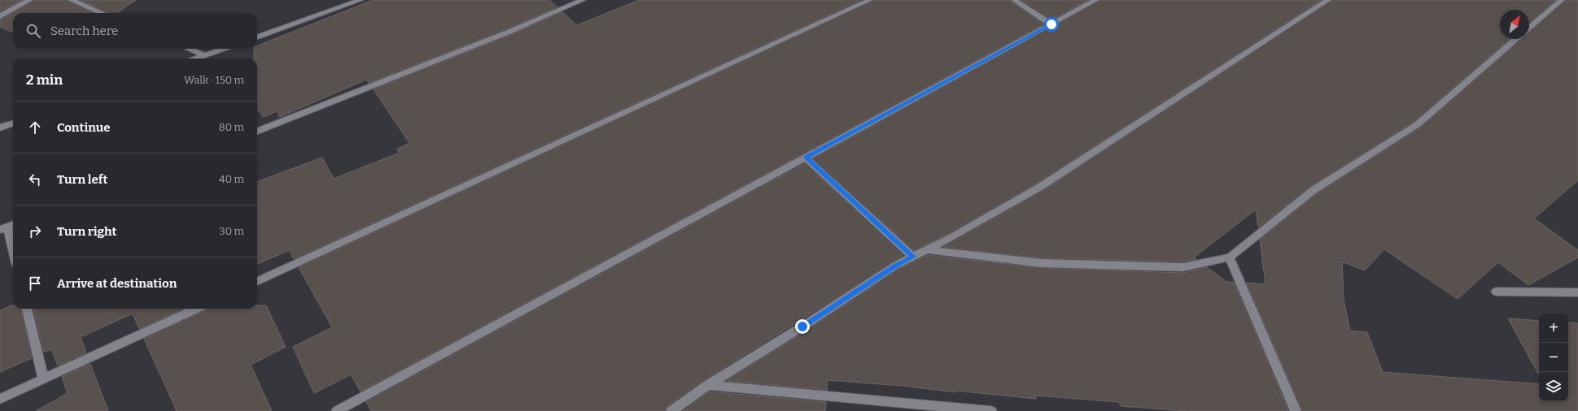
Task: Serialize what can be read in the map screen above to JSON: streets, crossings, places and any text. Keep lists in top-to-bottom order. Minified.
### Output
{"north":"top right","page":{"search":"Search here","heading":["2 min","Walk · 150 m"],"list":[["Continue","80 m"],["Turn left","40 m"],["Turn right","30 m"],"Arrive at destination"],"map_buttons":["+","−"]}}
